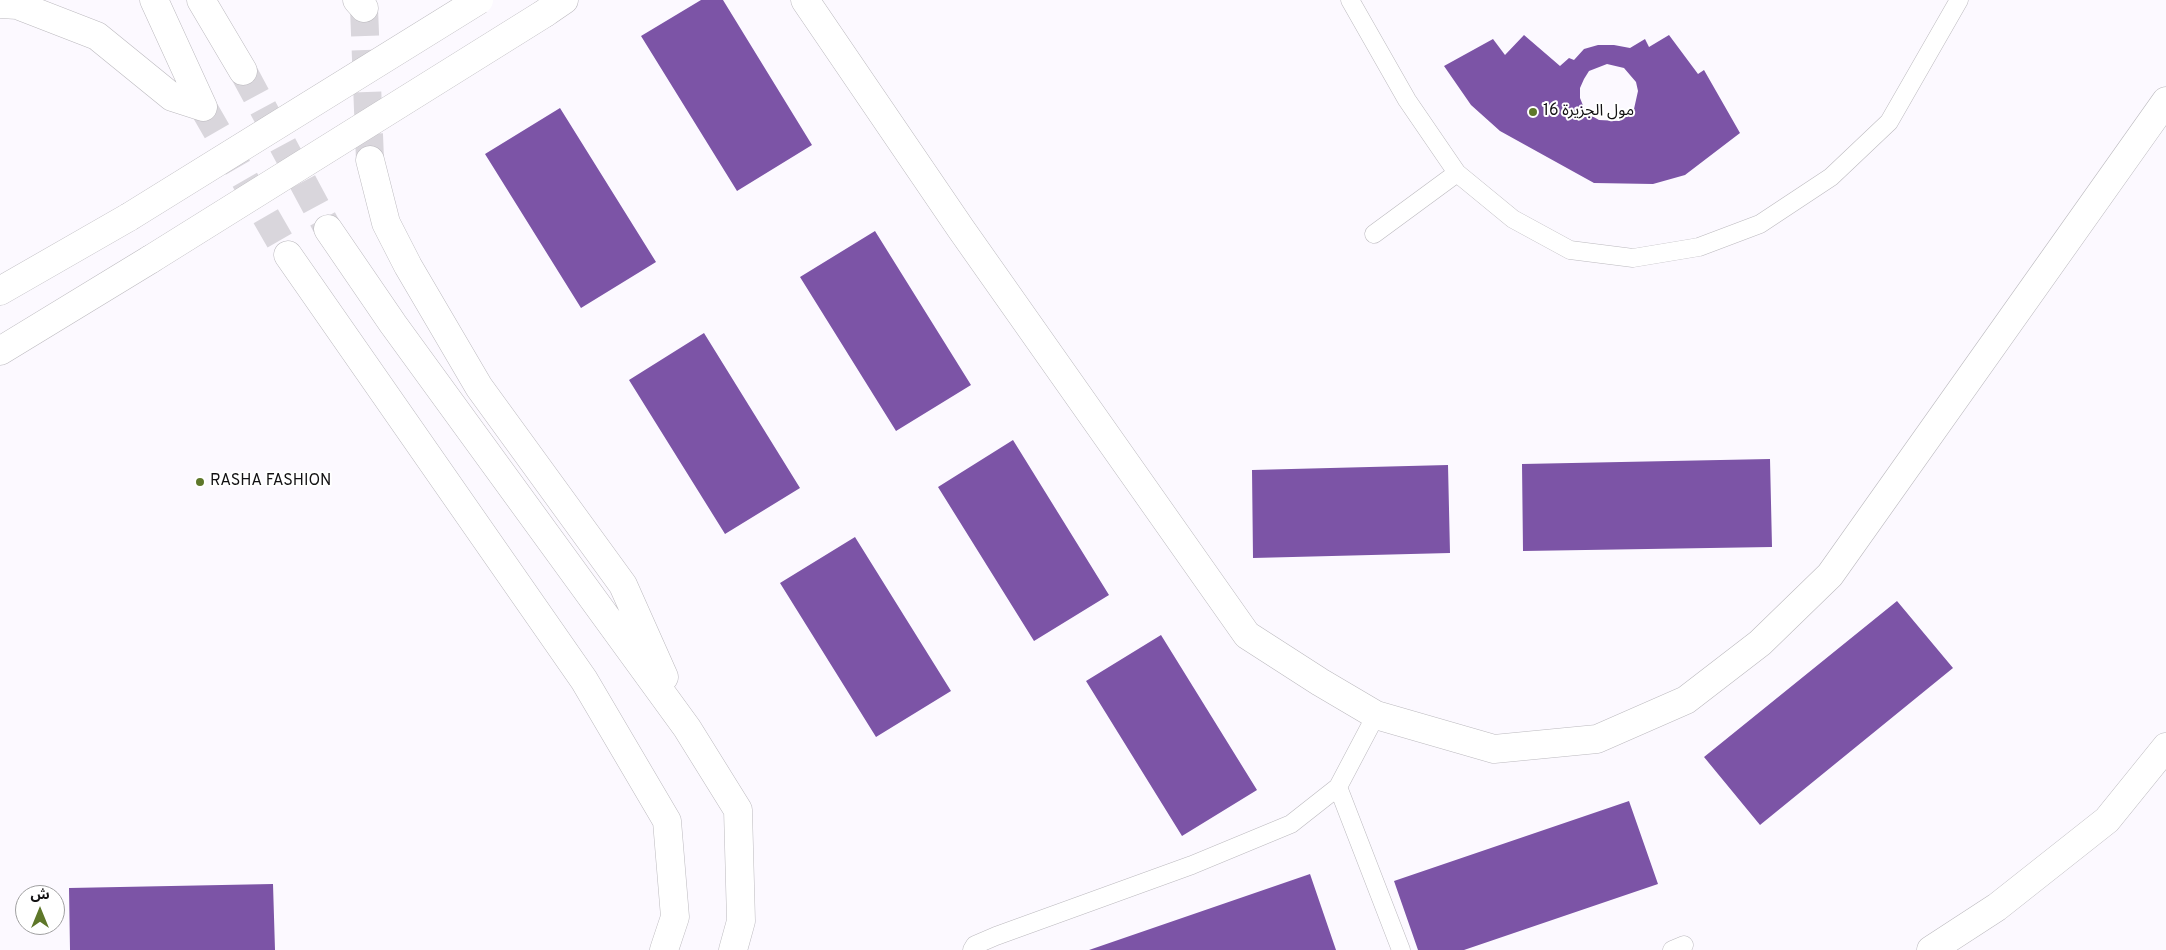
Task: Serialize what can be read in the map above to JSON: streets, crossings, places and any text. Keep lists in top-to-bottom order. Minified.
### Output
{"places":["مول الجزيرة 16","RASHA FASHION"],"north":"top"}
